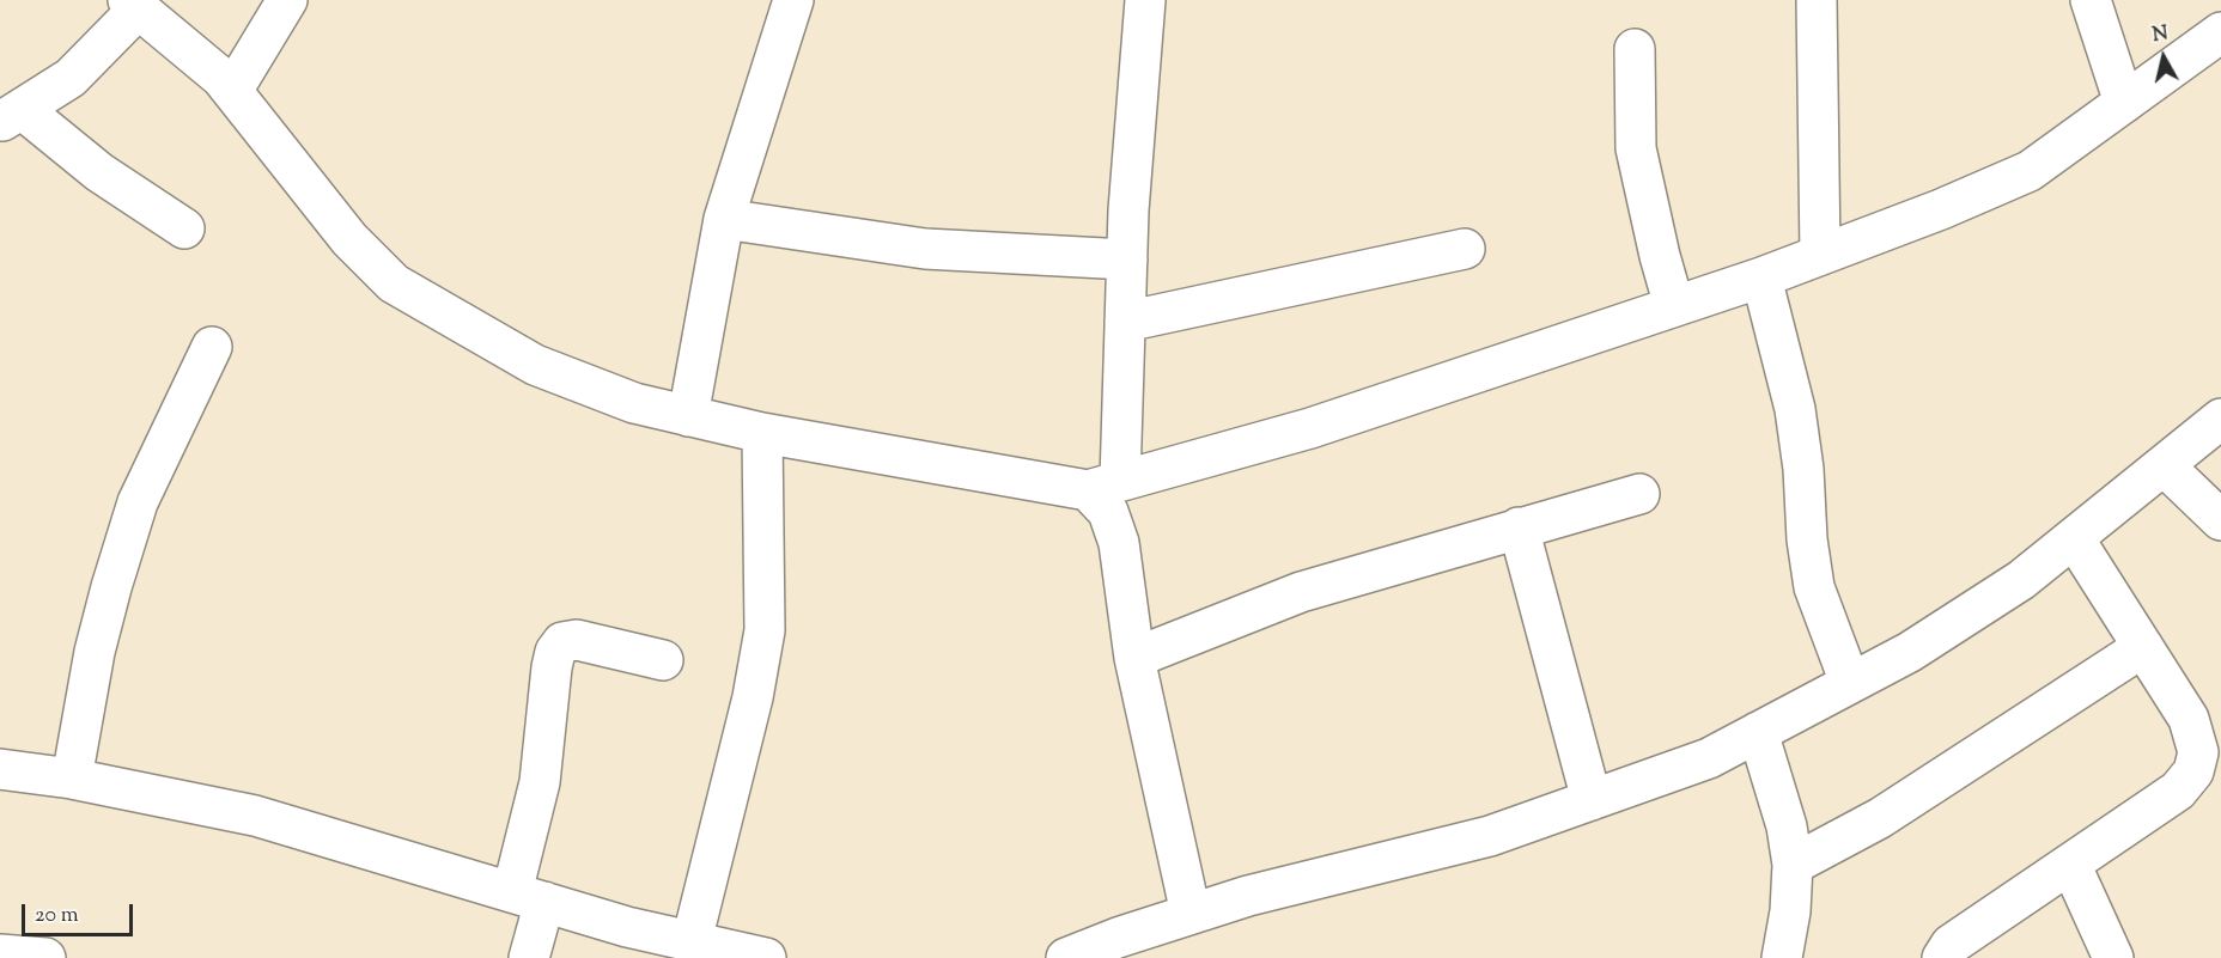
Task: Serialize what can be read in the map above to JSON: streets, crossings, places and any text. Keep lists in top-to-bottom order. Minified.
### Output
{"scale_bar":"20 m","north":"top"}
